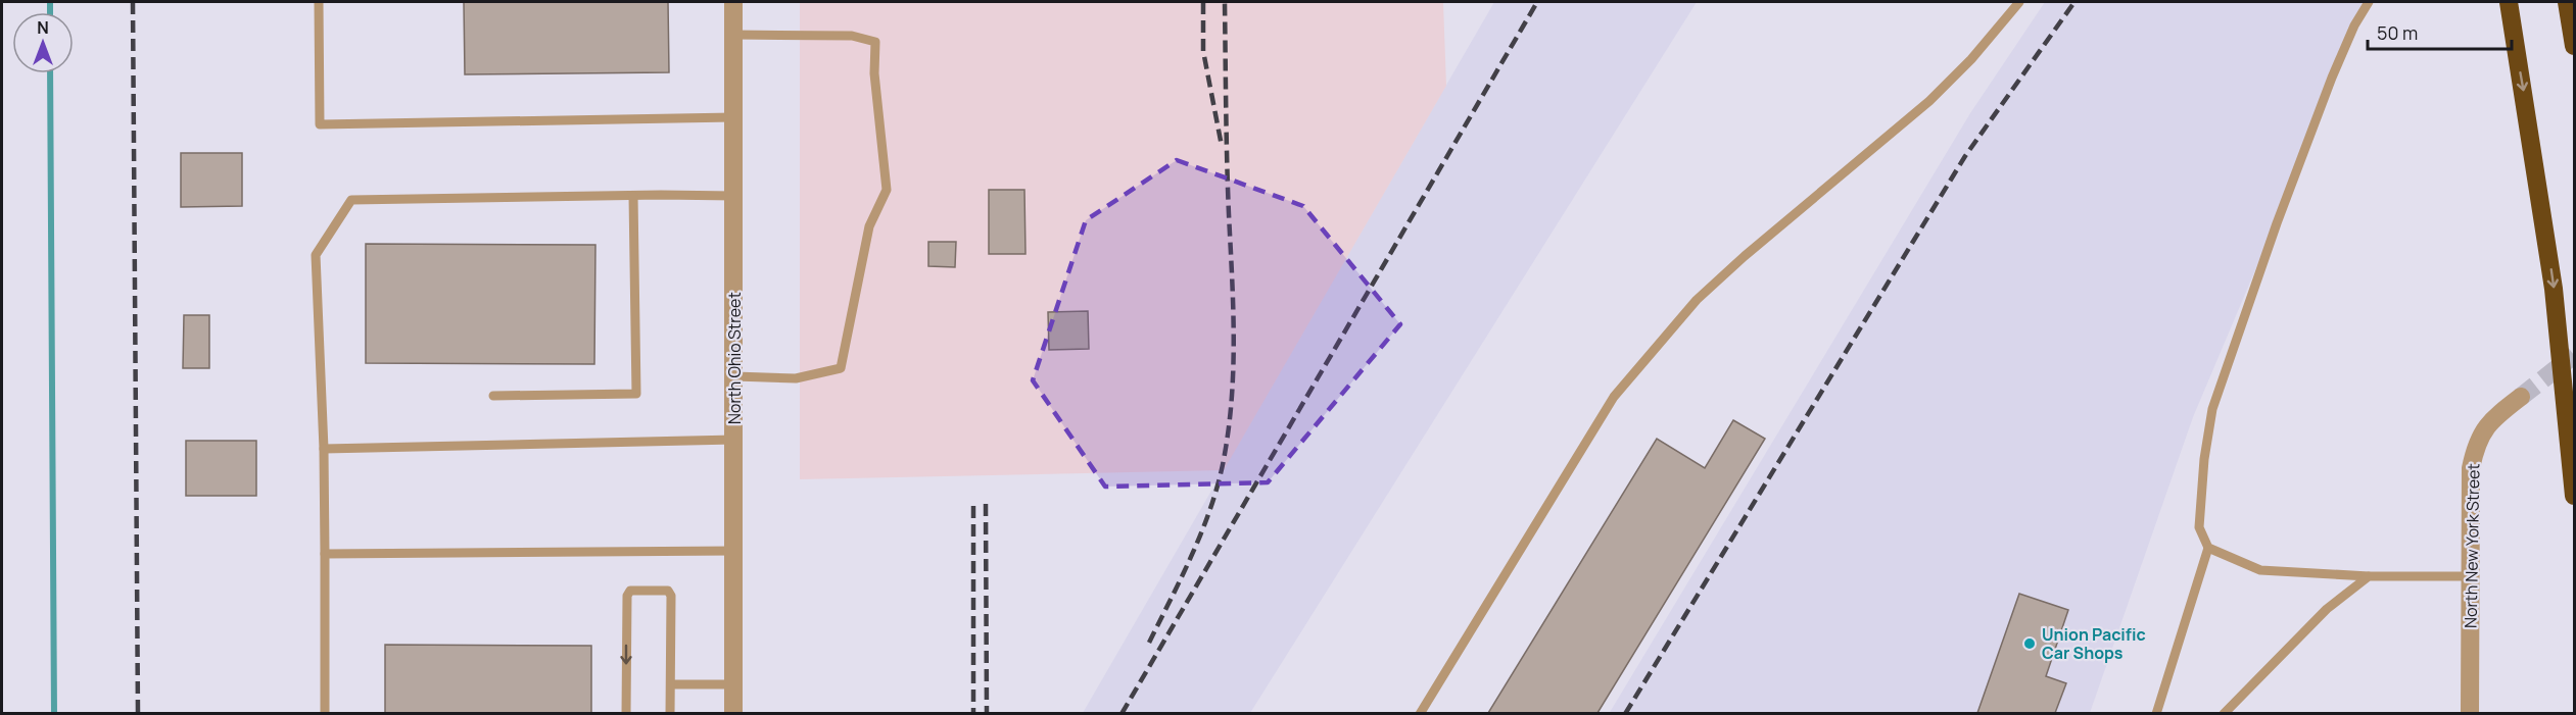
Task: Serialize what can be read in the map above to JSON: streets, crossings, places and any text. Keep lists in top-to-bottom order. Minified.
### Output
{"streets":{"street":["North Ohio Street","North New York Street"]},"places":["Union Pacific Car Shops"],"scale_bar":"50 m","north":"top"}
